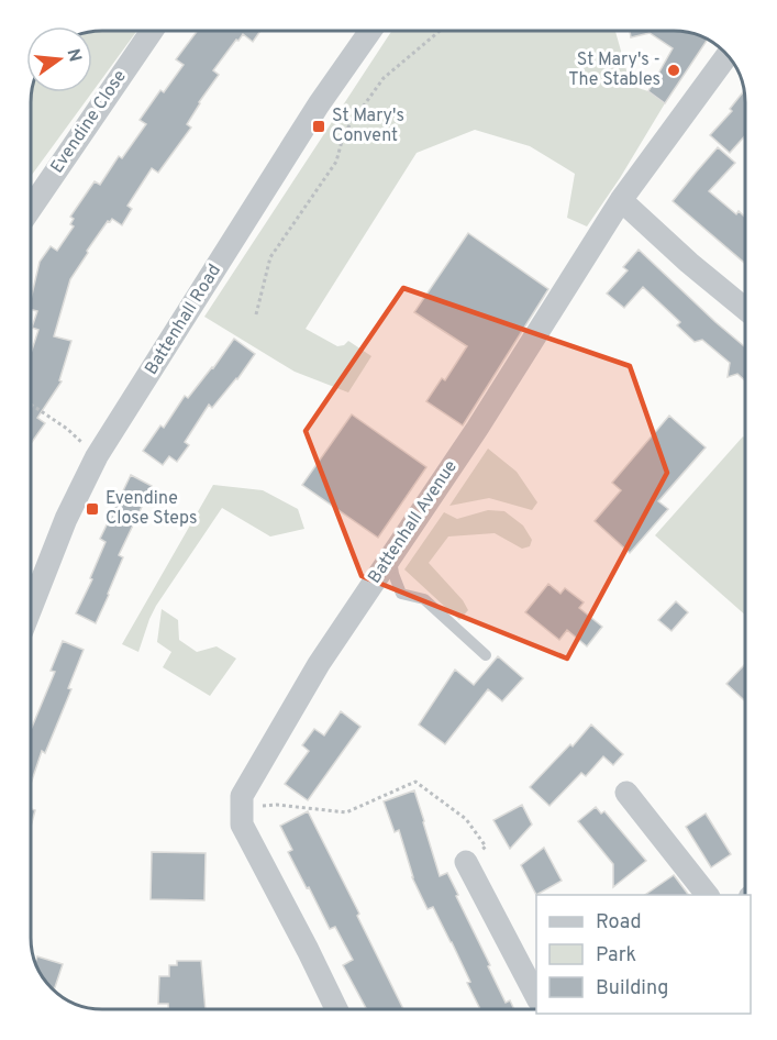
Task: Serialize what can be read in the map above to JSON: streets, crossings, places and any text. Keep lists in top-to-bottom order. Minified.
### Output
{"streets":{"street":["Evendine Close","Battenhall Road","Battenhall Avenue"]},"places":{"other":["St Mary's - The Stables"],"transit":["St Mary's Convent","Evendine Close Steps"]},"legend":["Road","Park","Building"],"north":"right"}
